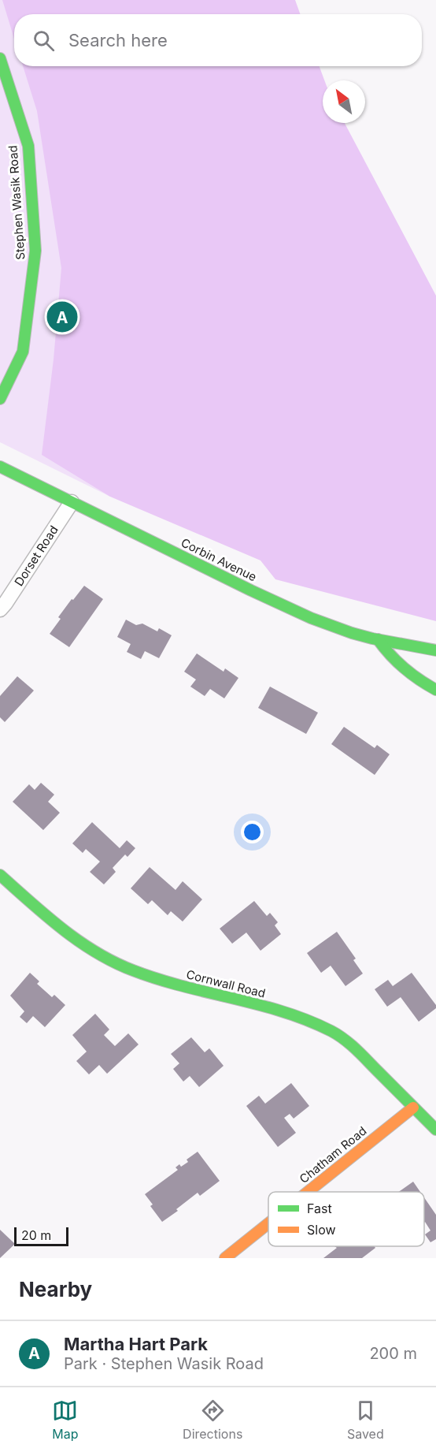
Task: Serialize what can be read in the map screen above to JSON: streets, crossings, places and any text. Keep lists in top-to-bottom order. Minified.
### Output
{"streets":{"street":["Stephen Wasik Road","Dorset Road","Corbin Avenue","Cornwall Road","Chatham Road"]},"crossings":[["Dorset Road","Corbin Avenue"],["Cornwall Road","Chatham Road"]],"legend":["Fast","Slow"],"scale_bar":"20 m","north":"top left","page":{"search":"Search here","pins":"A","scale":"20 m","heading":"Nearby","list":[{"mark":"A","name":"Martha Hart Park","note":"Park · Stephen Wasik Road","value":"200 m"}],"nav":["Map","Directions","Saved"]}}
